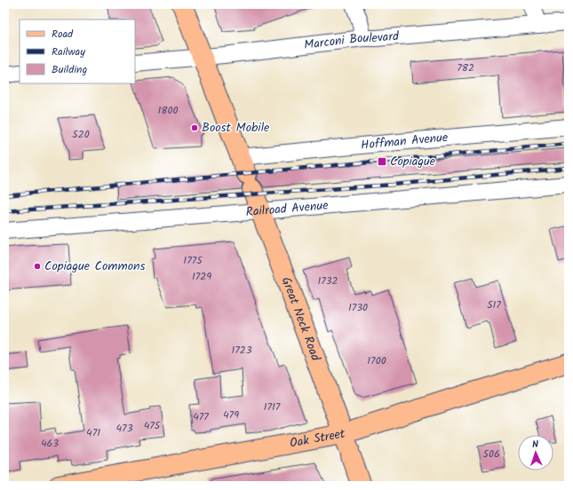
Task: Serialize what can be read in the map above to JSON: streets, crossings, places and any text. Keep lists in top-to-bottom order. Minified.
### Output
{"streets":{"main road":["Great Neck Road","Oak Street"],"street":["Marconi Boulevard","Hoffman Avenue","Railroad Avenue"]},"crossings":[["Marconi Boulevard","Great Neck Road"],["Hoffman Avenue","Great Neck Road"],["Railroad Avenue","Great Neck Road"],["Great Neck Road","Oak Street"]],"places":{"other":["Boost Mobile","Copiague Commons"],"transit":["Copiague"]},"house_numbers":["782","1800","520","1775","1729","1732","517","1730","1723","1700","1717","479","477","475","473","471","463","506"],"legend":["Road","Railway","Building"],"north":"top"}
